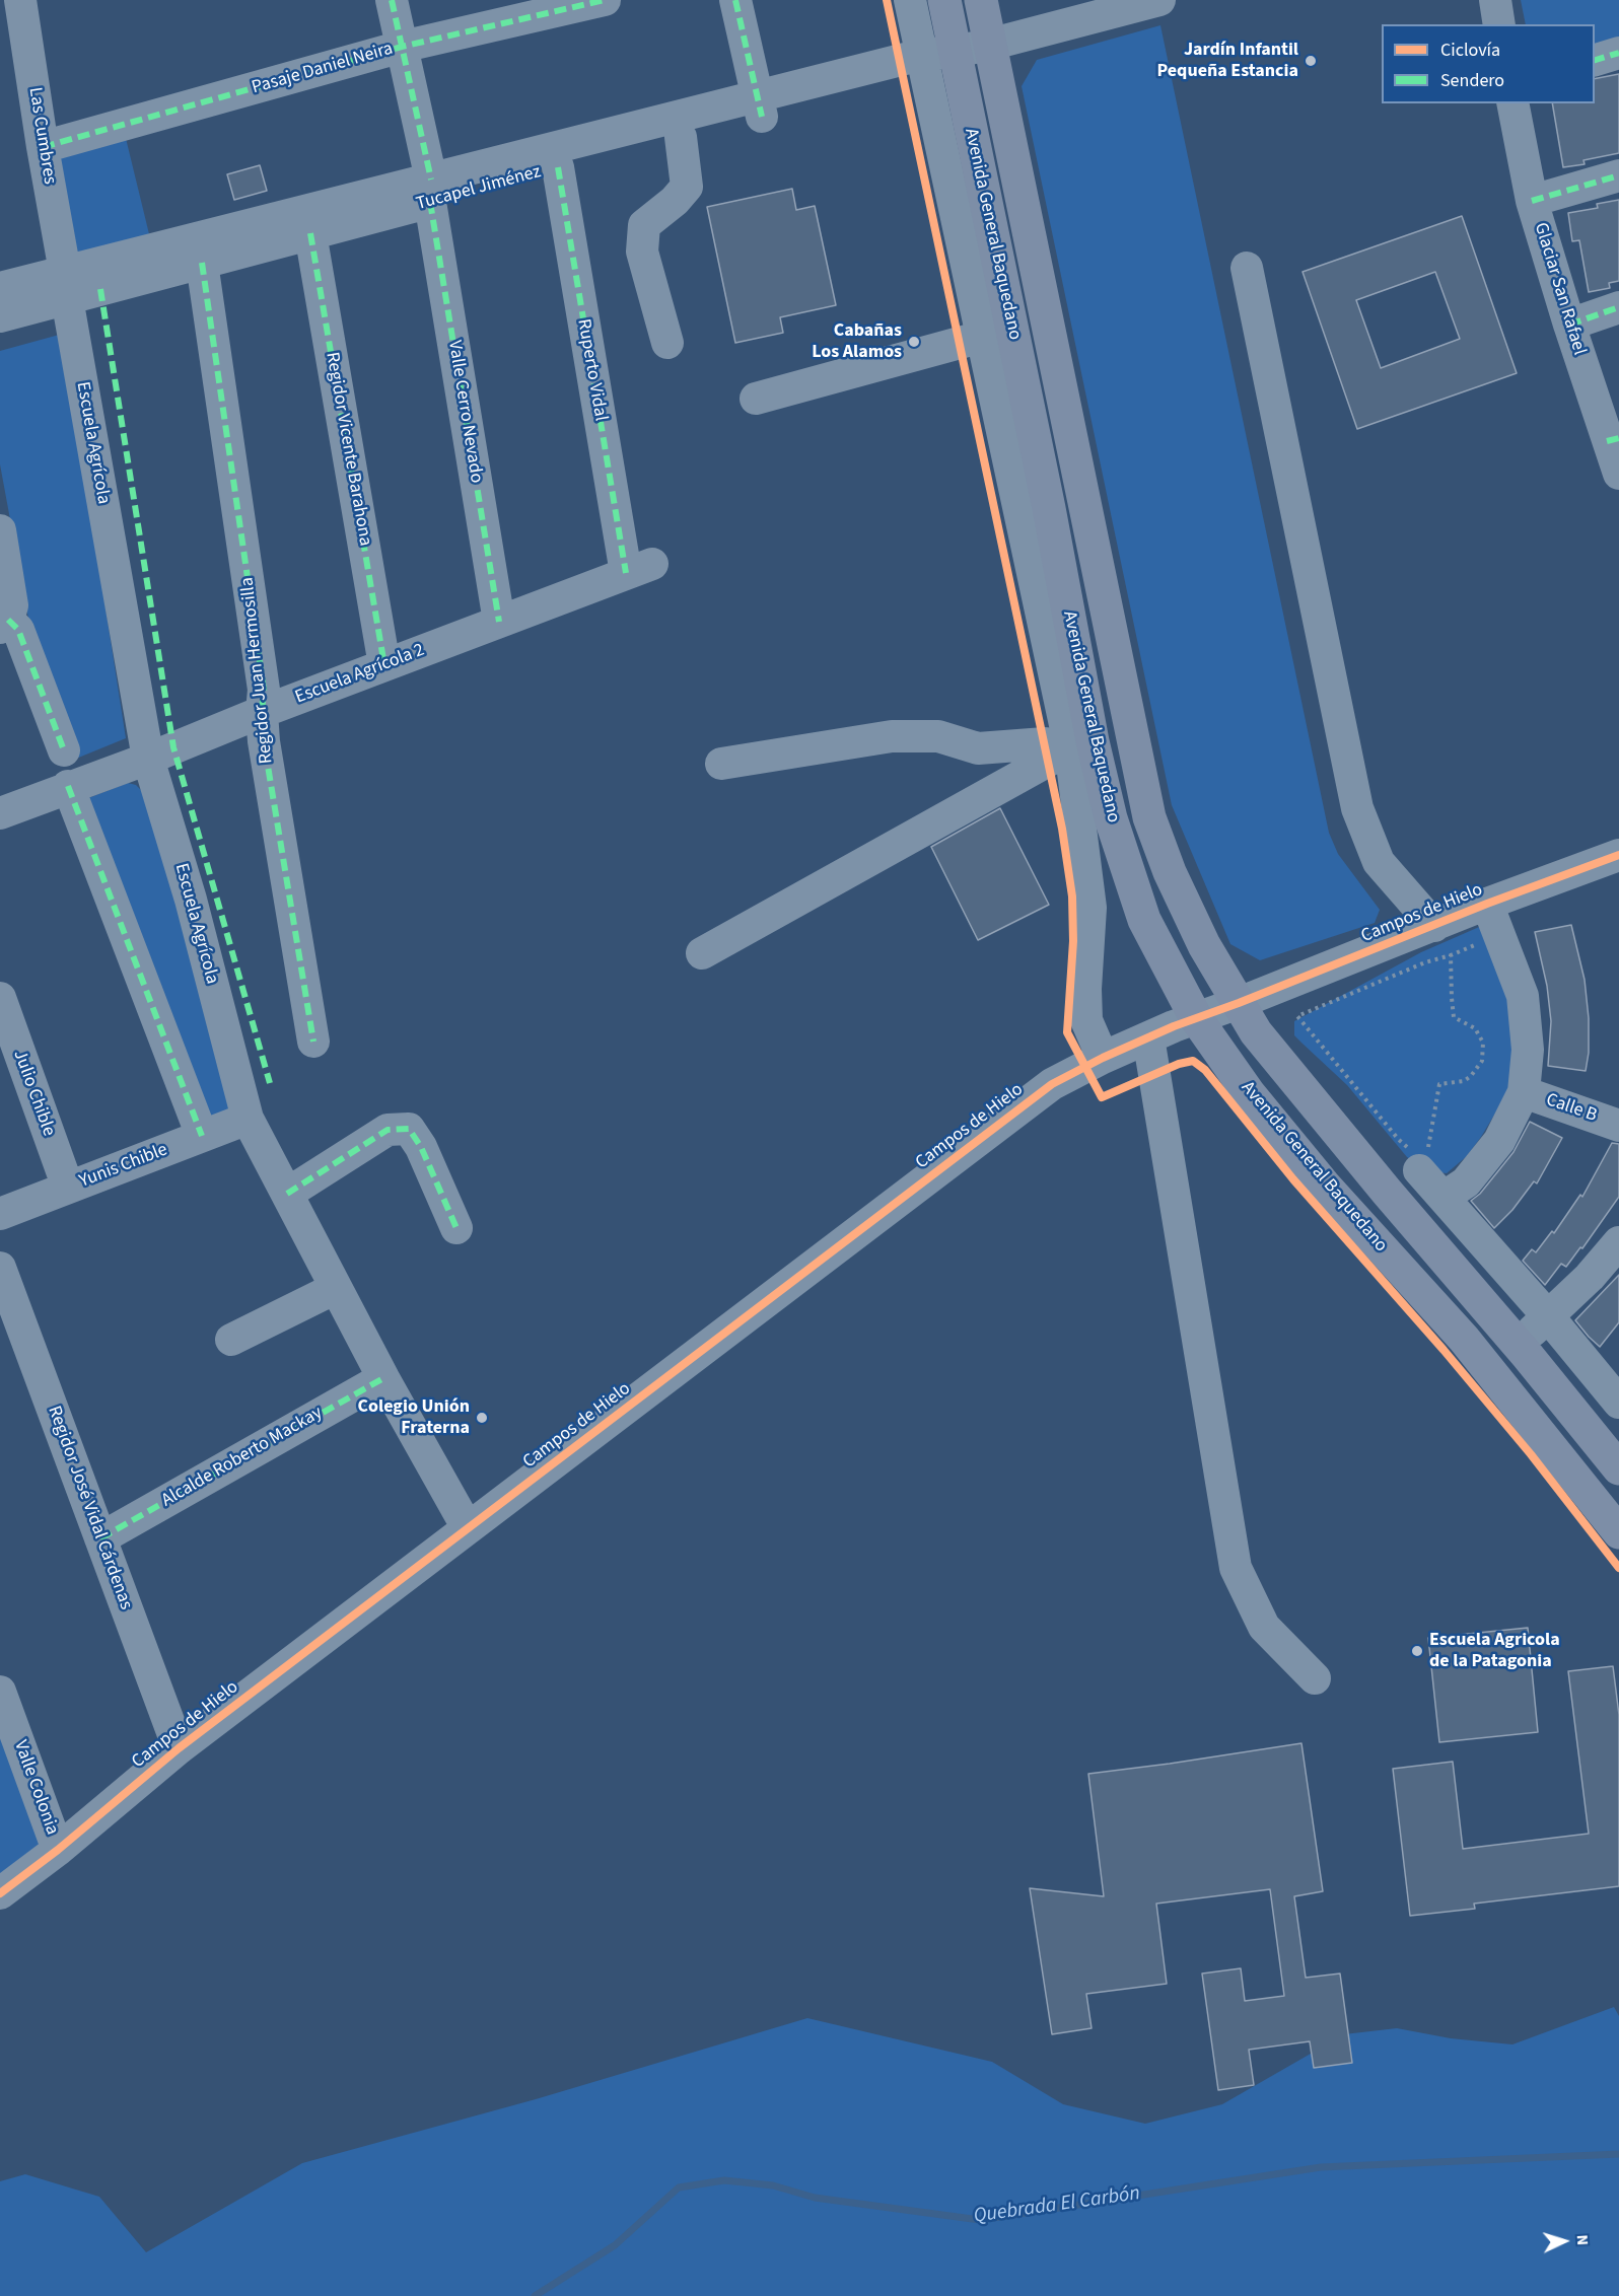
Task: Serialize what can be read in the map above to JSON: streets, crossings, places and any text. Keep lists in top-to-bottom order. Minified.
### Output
{"streets":{"main road":["Avenida General Baquedano"],"street":["Pasaje Daniel Neira","Las Cumbres","Tucapel Jiménez","Glaciar San Rafael","Ruperto Vidal","Valle Cerro Nevado","Escuela Agrícola","Regidor Vicente Barahona","Regidor Juan Hermosilla","Escuela Agrícola 2","Campos de Hielo","Julio Chible","Calle B","Yunis Chible","Alcalde Roberto Mackay","Regidor José Vidal Cárdenas","Valle Colonia"]},"crossings":[["Pasaje Daniel Neira","Las Cumbres"],["Pasaje Daniel Neira","Valle Cerro Nevado"],["Las Cumbres","Tucapel Jiménez"],["Las Cumbres","Escuela Agrícola"],["Tucapel Jiménez","Avenida General Baquedano"],["Tucapel Jiménez","Ruperto Vidal"],["Tucapel Jiménez","Valle Cerro Nevado"],["Tucapel Jiménez","Escuela Agrícola"],["Tucapel Jiménez","Regidor Vicente Barahona"],["Tucapel Jiménez","Regidor Juan Hermosilla"],["Avenida General Baquedano","Campos de Hielo"],["Ruperto Vidal","Escuela Agrícola 2"],["Valle Cerro Nevado","Escuela Agrícola 2"],["Escuela Agrícola","Escuela Agrícola 2"],["Escuela Agrícola","Campos de Hielo"],["Escuela Agrícola","Yunis Chible"],["Escuela Agrícola","Alcalde Roberto Mackay"],["Regidor Vicente Barahona","Escuela Agrícola 2"],["Regidor Juan Hermosilla","Escuela Agrícola 2"],["Campos de Hielo","Regidor José Vidal Cárdenas"],["Campos de Hielo","Valle Colonia"],["Julio Chible","Yunis Chible"],["Alcalde Roberto Mackay","Regidor José Vidal Cárdenas"]],"water":["Quebrada El Carbón"],"places":["Jardín Infantil Pequeña Estancia","Cabañas Los Alamos","Colegio Unión Fraterna","Escuela Agricola de la Patagonia"],"legend":["Ciclovía","Sendero"],"north":"right"}
